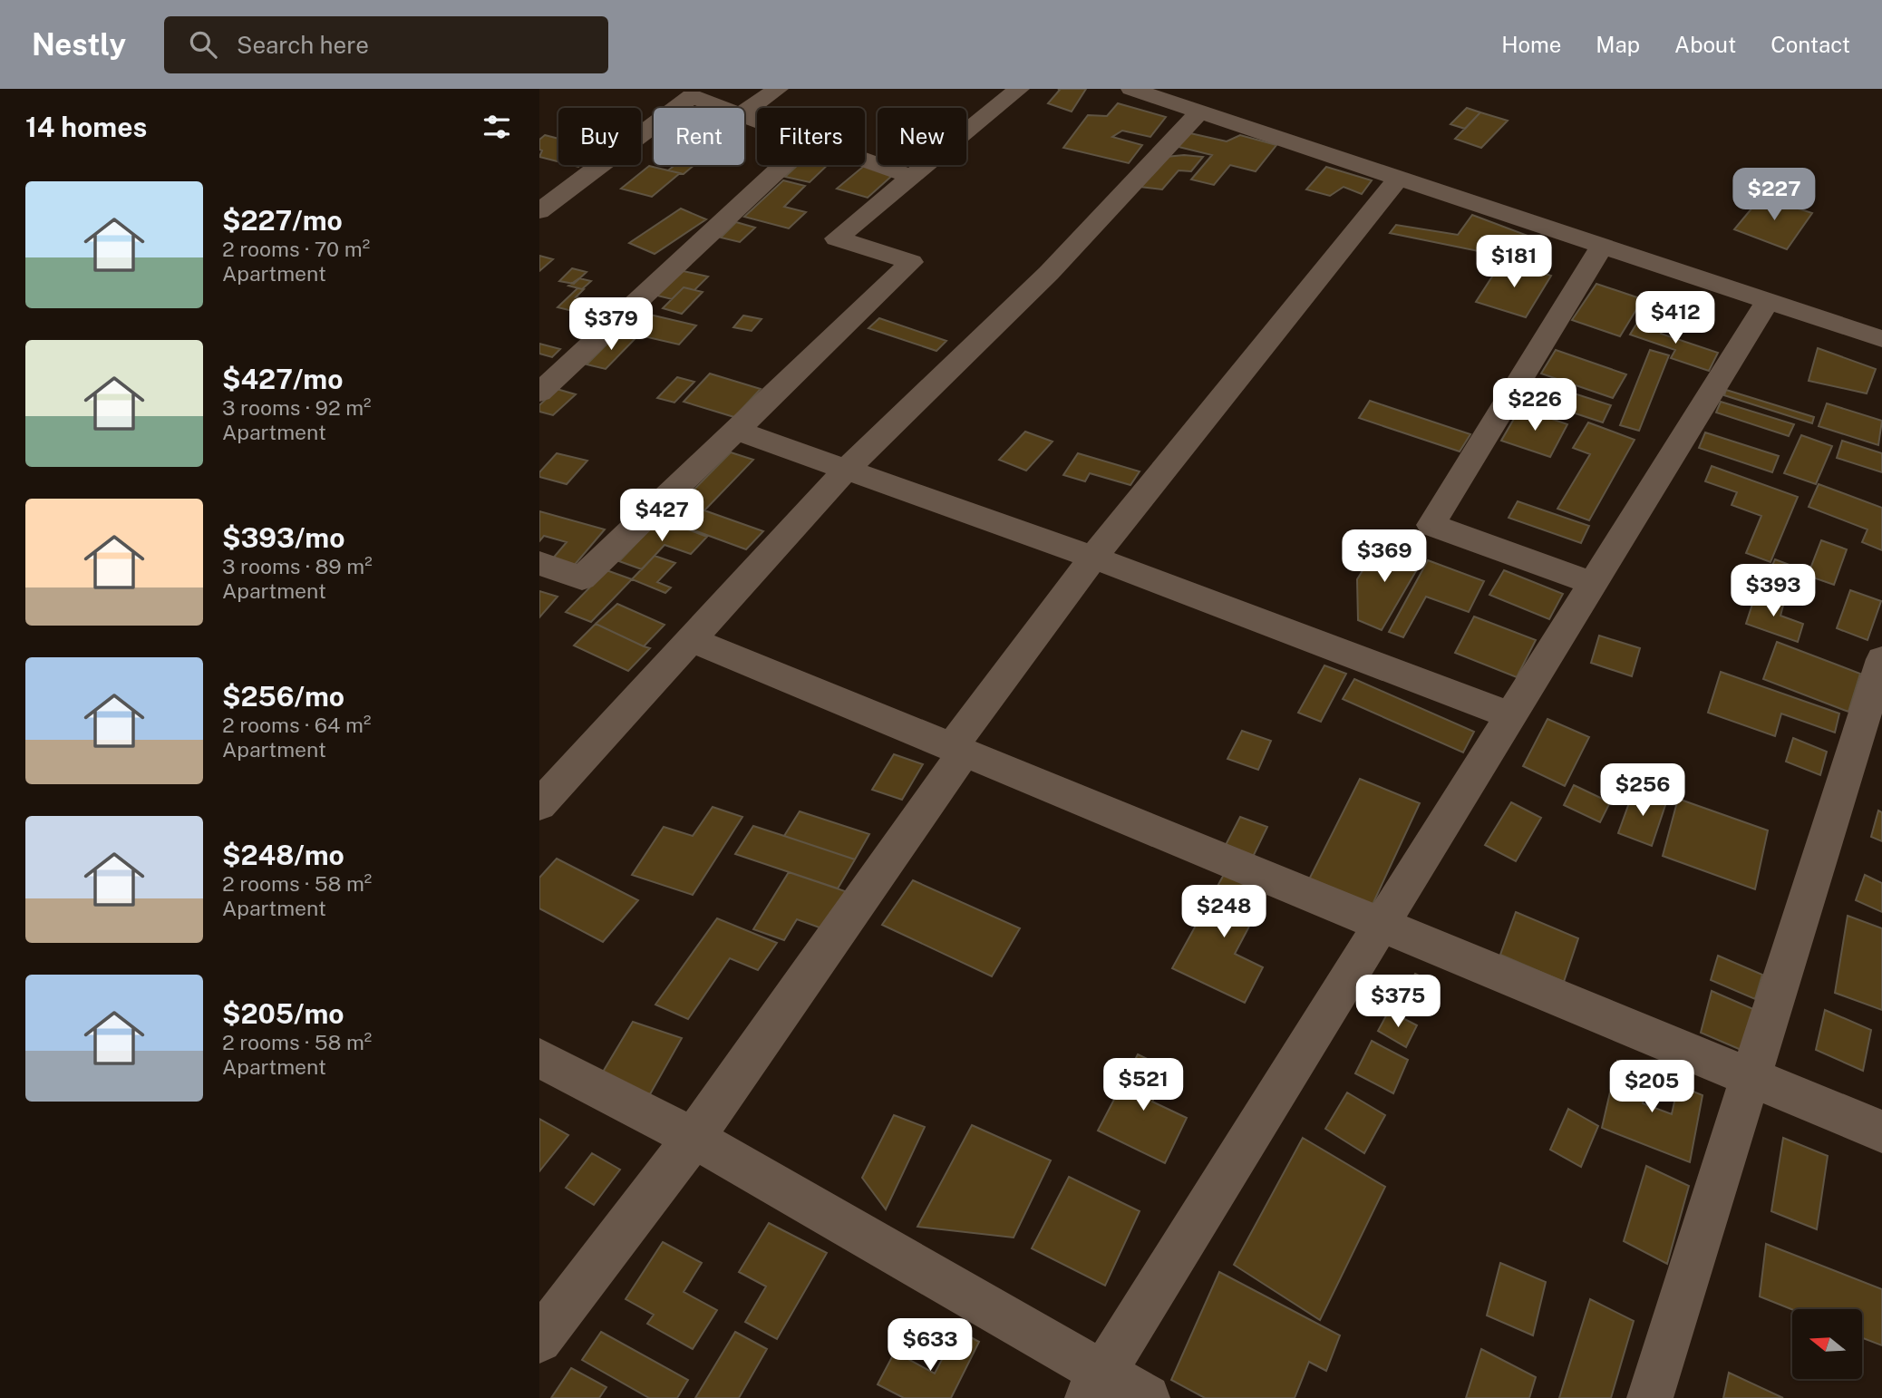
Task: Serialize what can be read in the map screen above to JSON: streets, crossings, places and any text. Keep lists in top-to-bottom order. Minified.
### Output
{"north":"left","page":{"header":"Nestly","search":"Search here","nav":["Home","Map","About","Contact"],"heading":"14 homes","chip":["Buy","Rent","Filters","New"],"list":[{"name":"$227/mo","note":"2 rooms · 70 m² · Apartment"},{"name":"$427/mo","note":"3 rooms · 92 m² · Apartment"},{"name":"$393/mo","note":"3 rooms · 89 m² · Apartment"},{"name":"$256/mo","note":"2 rooms · 64 m² · Apartment"},{"name":"$248/mo","note":"2 rooms · 58 m² · Apartment"},{"name":"$205/mo","note":"2 rooms · 58 m² · Apartment"}],"price":["$227","$181","$412","$379","$226","$427","$369","$393","$256","$248","$375","$521","$205","$633"]}}
